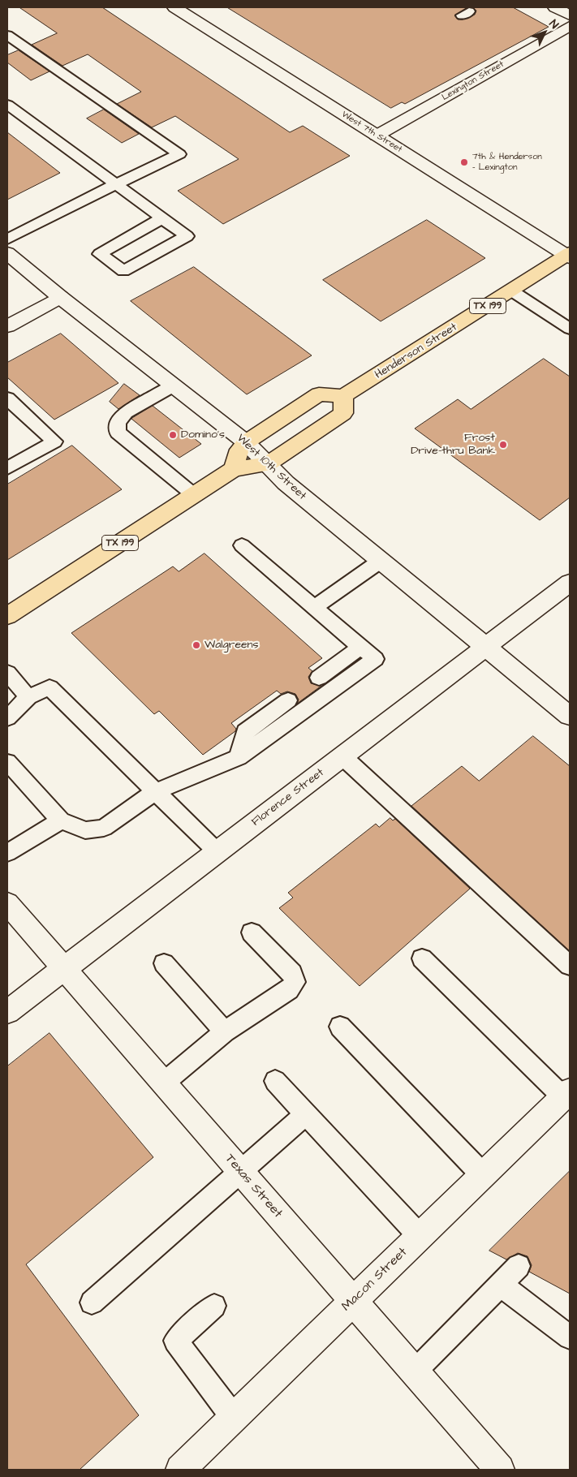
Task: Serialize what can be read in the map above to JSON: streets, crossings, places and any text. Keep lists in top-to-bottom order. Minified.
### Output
{"streets":{"main road":["TX 199","Henderson Street"],"street":["Lexington Street","West 7th Street","West 10th Street","Florence Street","Texas Street","Macon Street"]},"crossings":[["Lexington Street","West 7th Street"],["West 7th Street","Henderson Street"],["TX 199","Henderson Street"],["TX 199","West 10th Street"],["West 10th Street","Florence Street"],["Florence Street","Texas Street"],["Texas Street","Macon Street"]],"places":["7th & Henderson - Lexington","Domino's","Frost Drive-thru Bank","Walgreens"],"north":"top right"}
